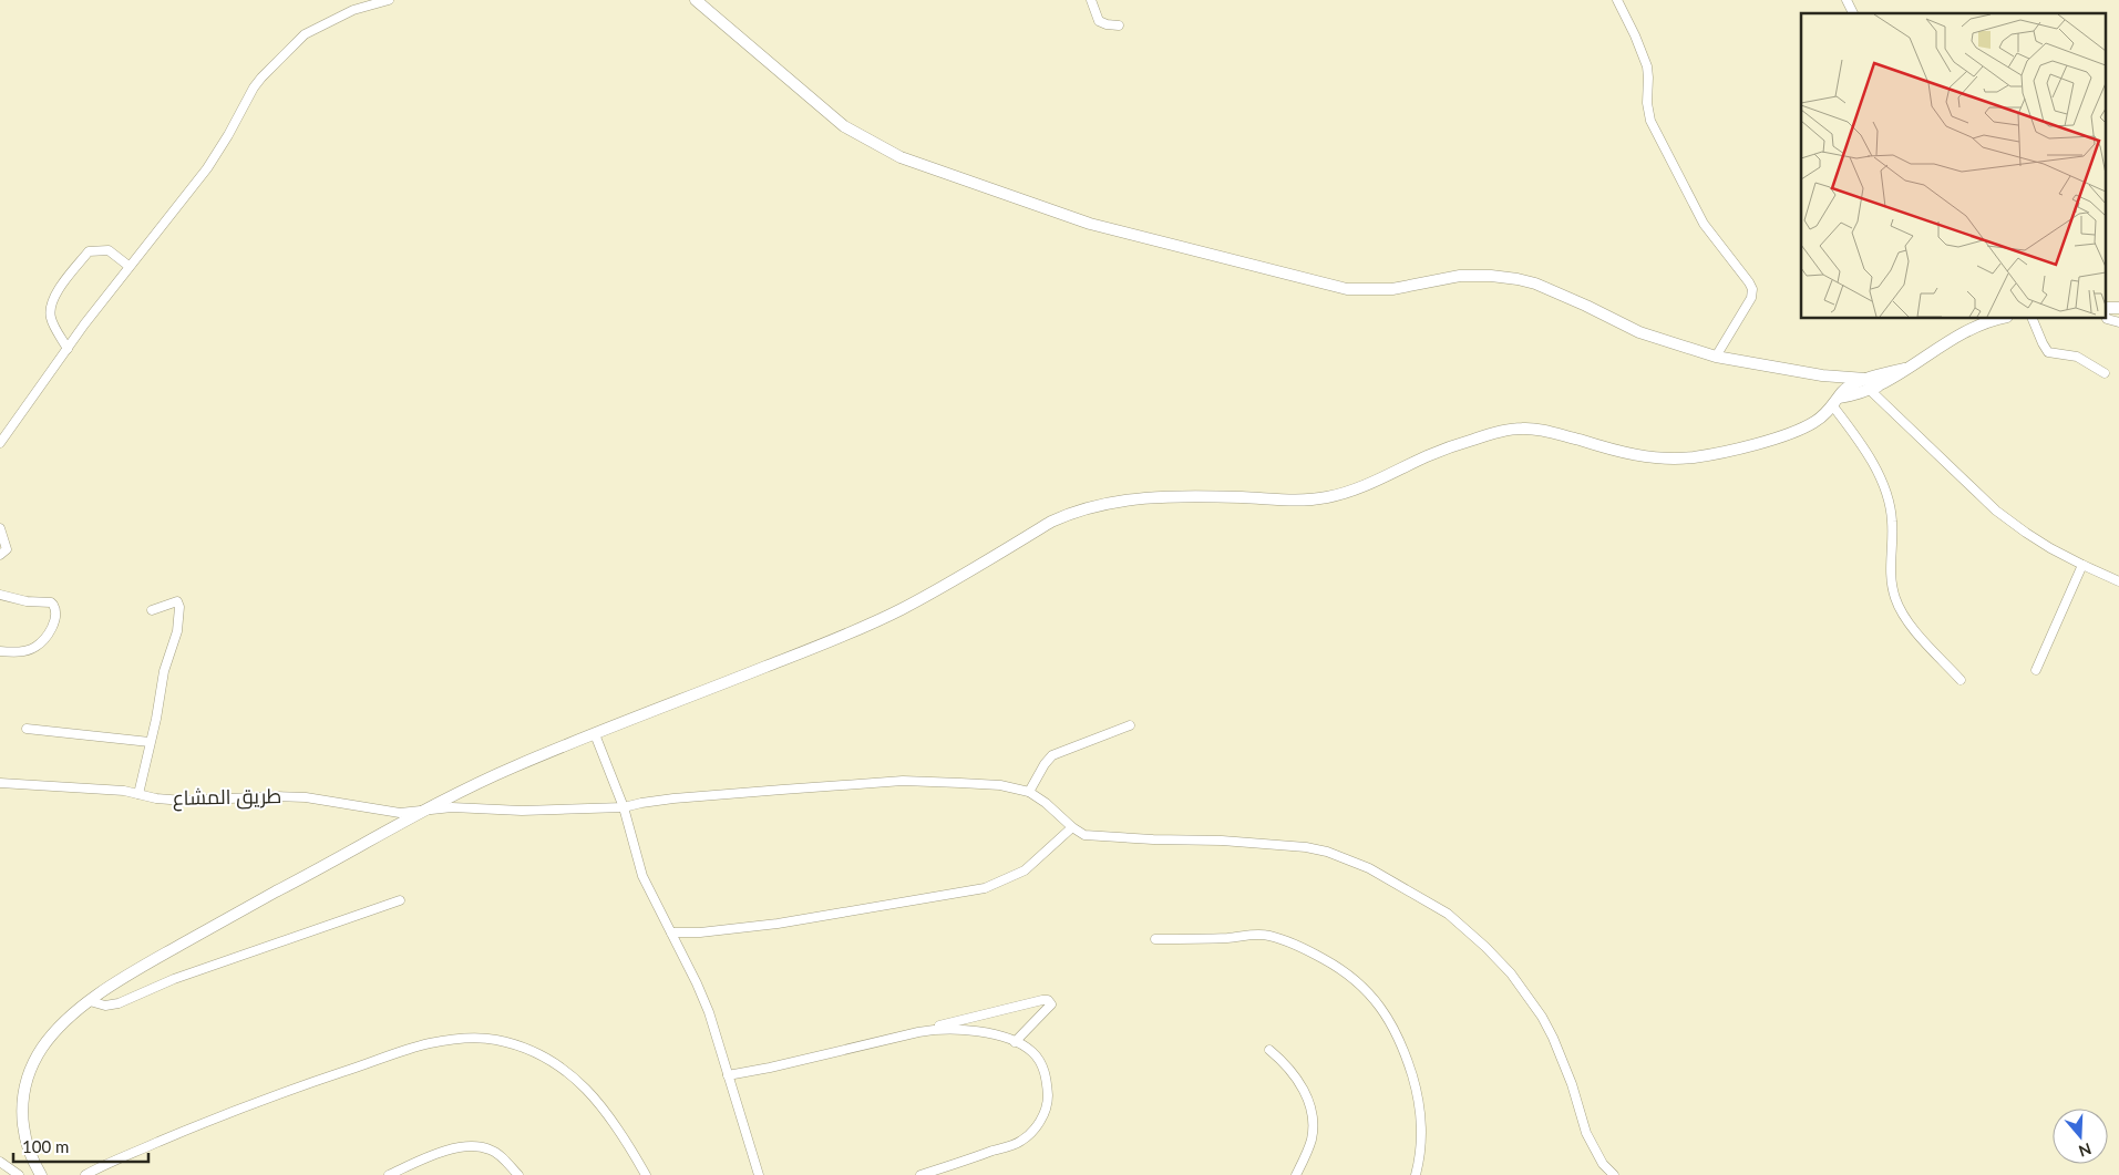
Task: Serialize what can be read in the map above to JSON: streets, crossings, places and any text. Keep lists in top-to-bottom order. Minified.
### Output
{"streets":{"street":["طريق المشاع"]},"scale_bar":"100 m","north":"bottom"}
